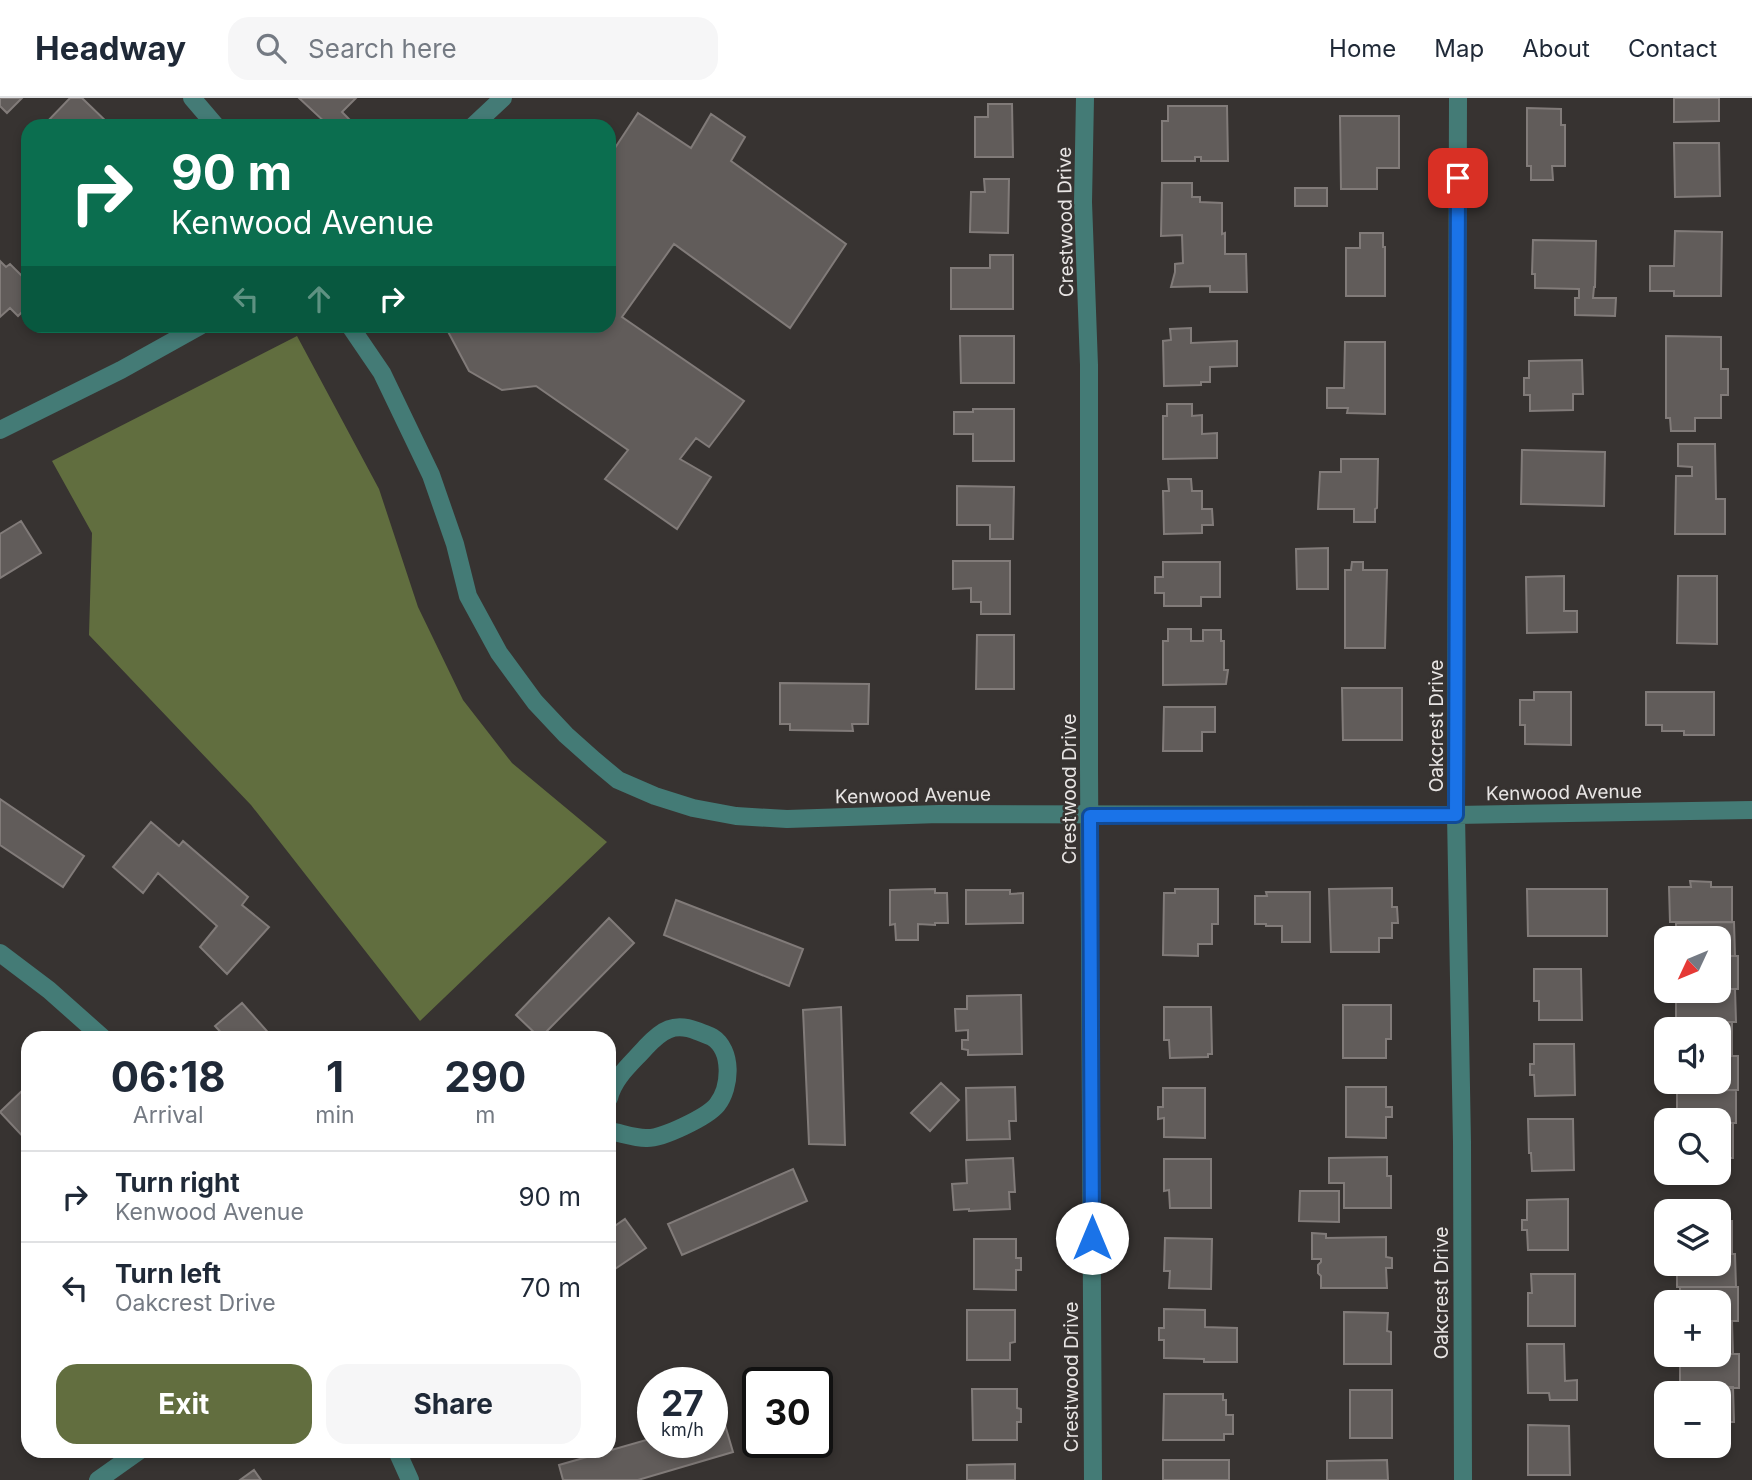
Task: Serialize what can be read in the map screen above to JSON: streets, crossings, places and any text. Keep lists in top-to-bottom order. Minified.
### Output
{"streets":{"street":["Crestwood Drive","Oakcrest Drive","Kenwood Avenue"]},"crossings":[["Crestwood Drive","Kenwood Avenue"],["Oakcrest Drive","Kenwood Avenue"]],"north":"bottom left","page":{"header":"Headway","search":"Search here","nav":["Home","Map","About","Contact"],"turn":["90 m","Kenwood Avenue"],"map_buttons":["+","−"],"eta":["06:18","Arrival","1","min","290","m"],"list":[{"name":"Turn right","note":"Kenwood Avenue","value":"90 m"},{"name":"Turn left","note":"Oakcrest Drive","value":"70 m"}],"buttons":["Exit","Share"],"speed":"27 km/h","limit":"30"}}
